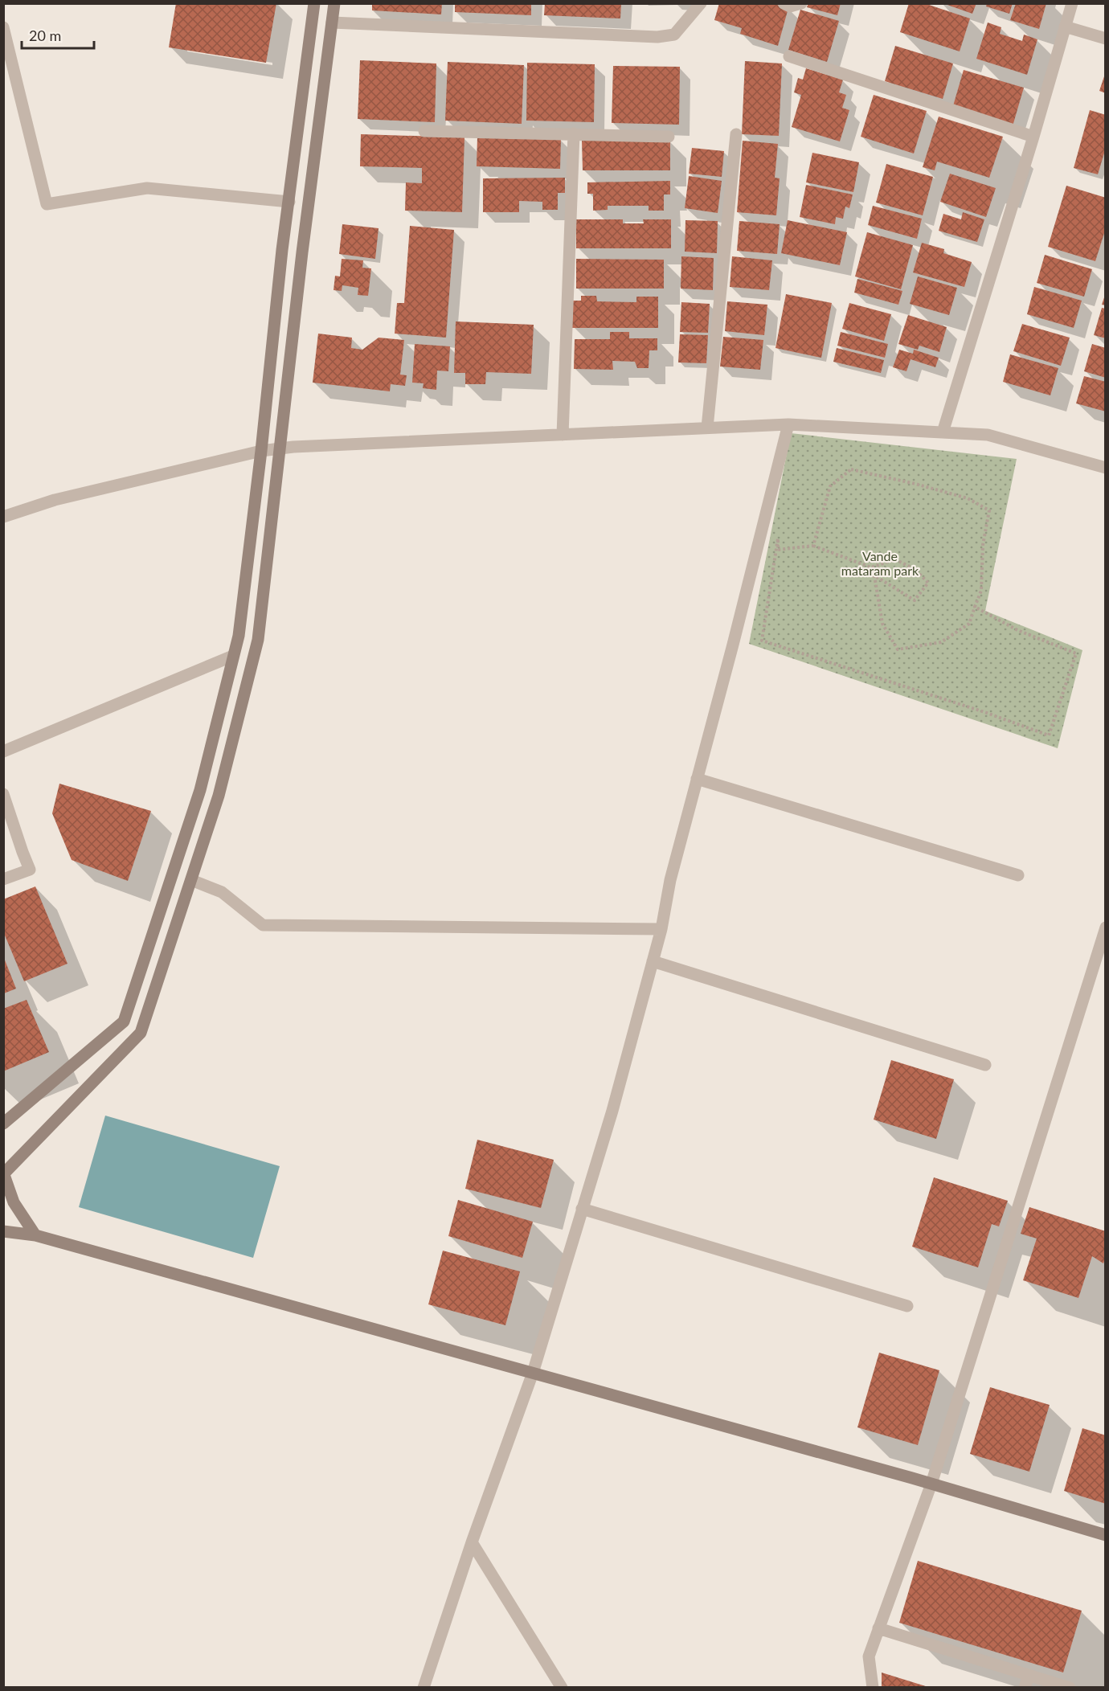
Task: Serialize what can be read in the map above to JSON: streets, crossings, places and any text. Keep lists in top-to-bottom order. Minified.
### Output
{"parks":["Vande mataram park"],"scale_bar":"20 m"}
